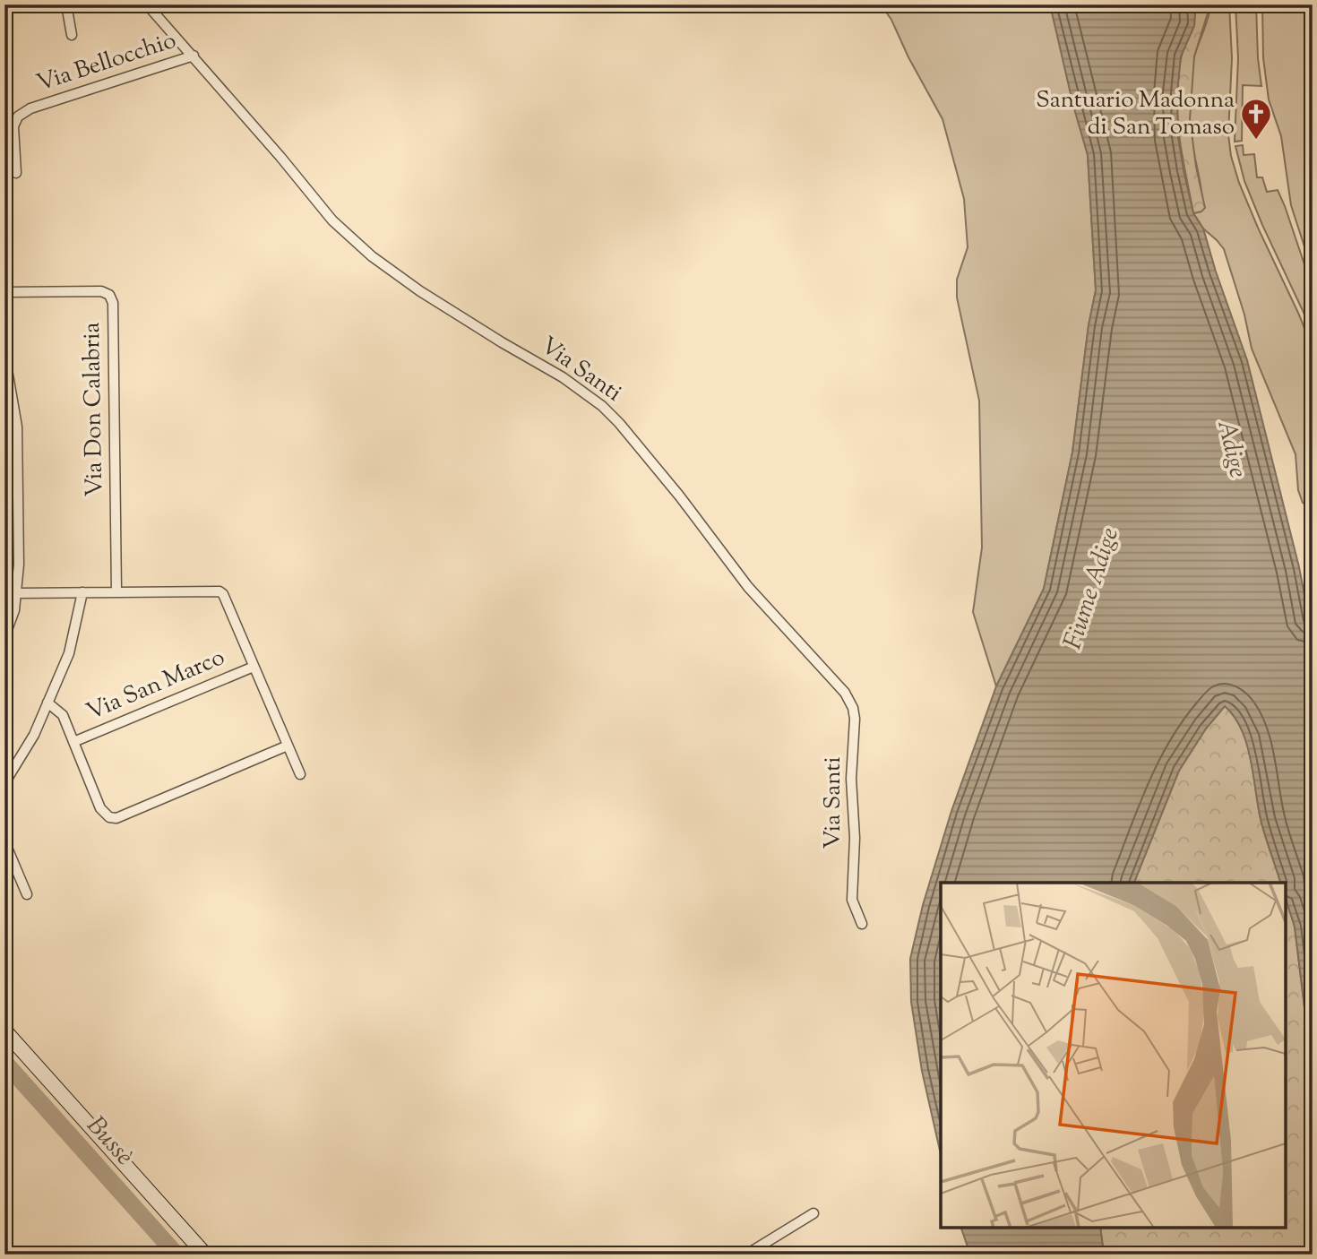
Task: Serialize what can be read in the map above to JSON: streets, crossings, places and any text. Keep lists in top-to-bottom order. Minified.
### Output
{"streets":{"street":["Via Bellocchio","Via Santi","Via Don Calabria","Via San Marco"]},"crossings":[["Via Bellocchio","Via Santi"]],"water":["Adige","Fiume Adige","Bussè"],"places":{"church":["Santuario Madonna di San Tomaso"]}}
